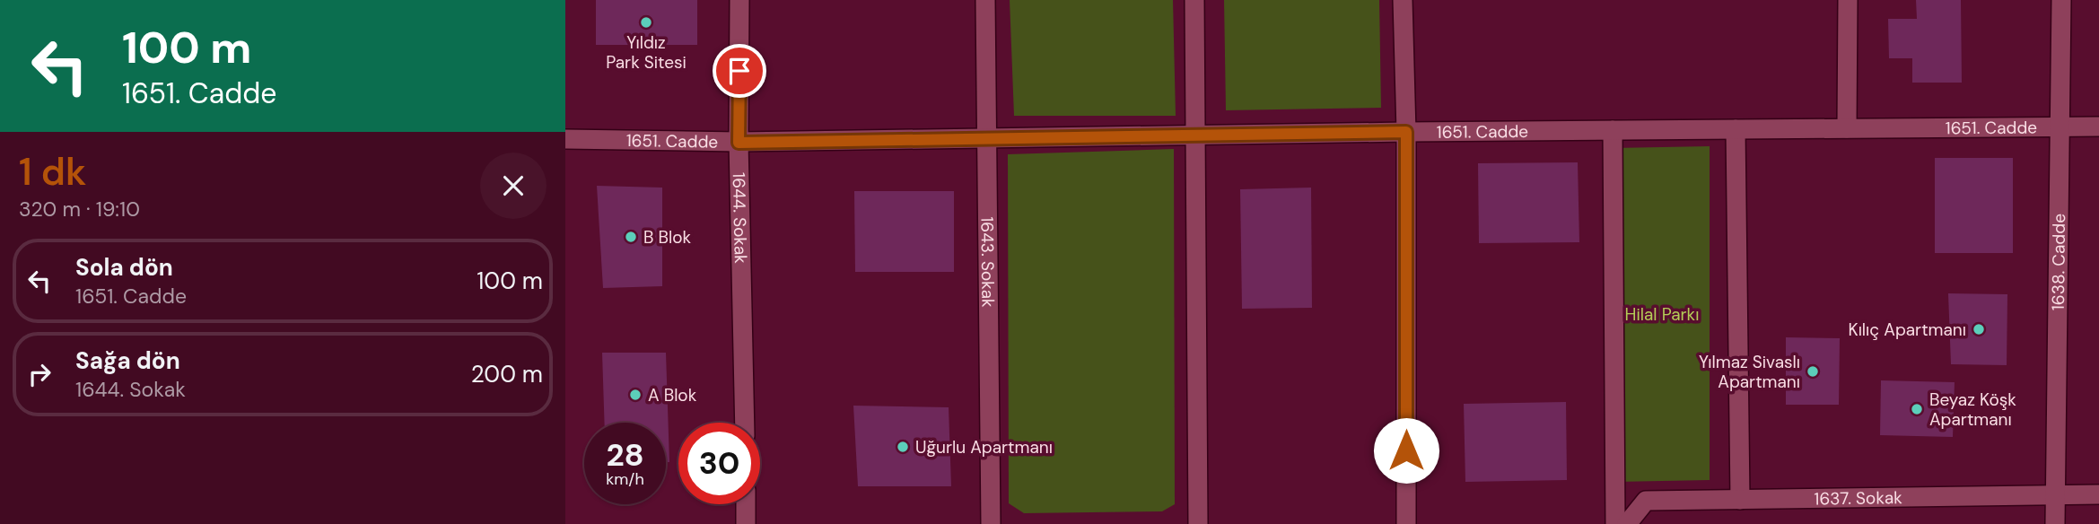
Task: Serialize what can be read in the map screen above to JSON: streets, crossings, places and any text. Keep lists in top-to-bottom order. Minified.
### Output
{"streets":{"street":["1651. Cadde","1644. Sokak","1643. Sokak","1638. Cadde","1637. Sokak"]},"crossings":[["1651. Cadde","1644. Sokak"],["1651. Cadde","1643. Sokak"],["1651. Cadde","1638. Cadde"],["1638. Cadde","1637. Sokak"]],"parks":["Hilal Parkı"],"places":["Yıldız Park Sitesi","B Blok","Kılıç Apartmanı","Yılmaz Sivaslı Apartmanı","A Blok","Beyaz Köşk Apartmanı","Uğurlu Apartmanı"],"page":{"turn":["100 m","1651. Cadde"],"heading":["1 dk","320 m · 19:10"],"list":[{"name":"Sola dön","note":"1651. Cadde","value":"100 m"},{"name":"Sağa dön","note":"1644. Sokak","value":"200 m"}],"speed":"28 km/h","limit":"30"}}
